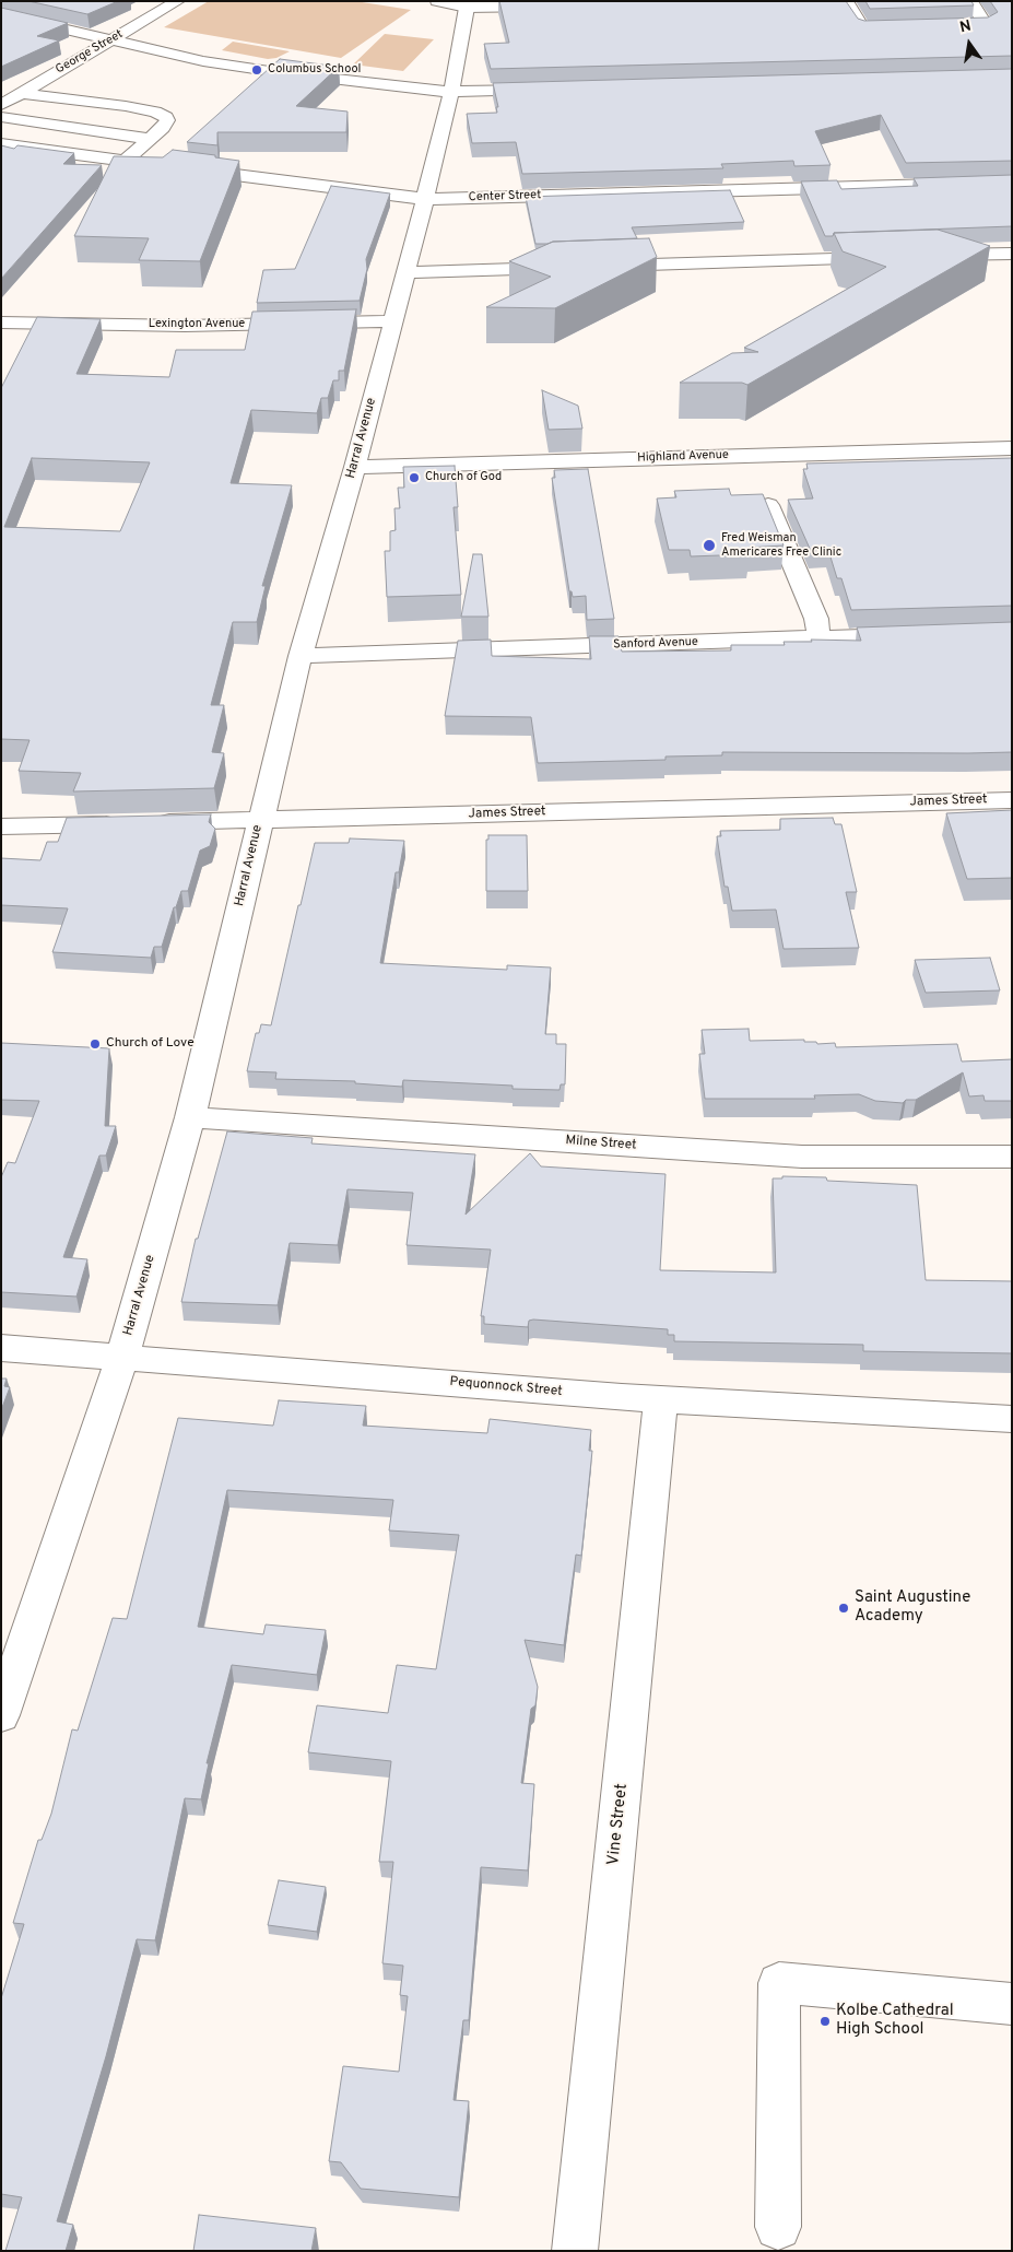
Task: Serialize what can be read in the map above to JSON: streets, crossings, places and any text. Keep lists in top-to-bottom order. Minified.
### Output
{"streets":{"street":["George Street","Center Street","Lexington Avenue","Harral Avenue","Highland Avenue","Sanford Avenue","James Street","Milne Street","Pequonnock Street","Vine Street"]},"crossings":[["Center Street","Harral Avenue"],["Lexington Avenue","Harral Avenue"],["Harral Avenue","Highland Avenue"],["Harral Avenue","Sanford Avenue"],["Harral Avenue","James Street"],["Harral Avenue","Milne Street"],["Harral Avenue","Pequonnock Street"],["Pequonnock Street","Vine Street"]],"places":["Columbus School","Church of God","Fred Weisman Americares Free Clinic","Church of Love","Saint Augustine Academy","Kolbe Cathedral High School"],"north":"top"}
